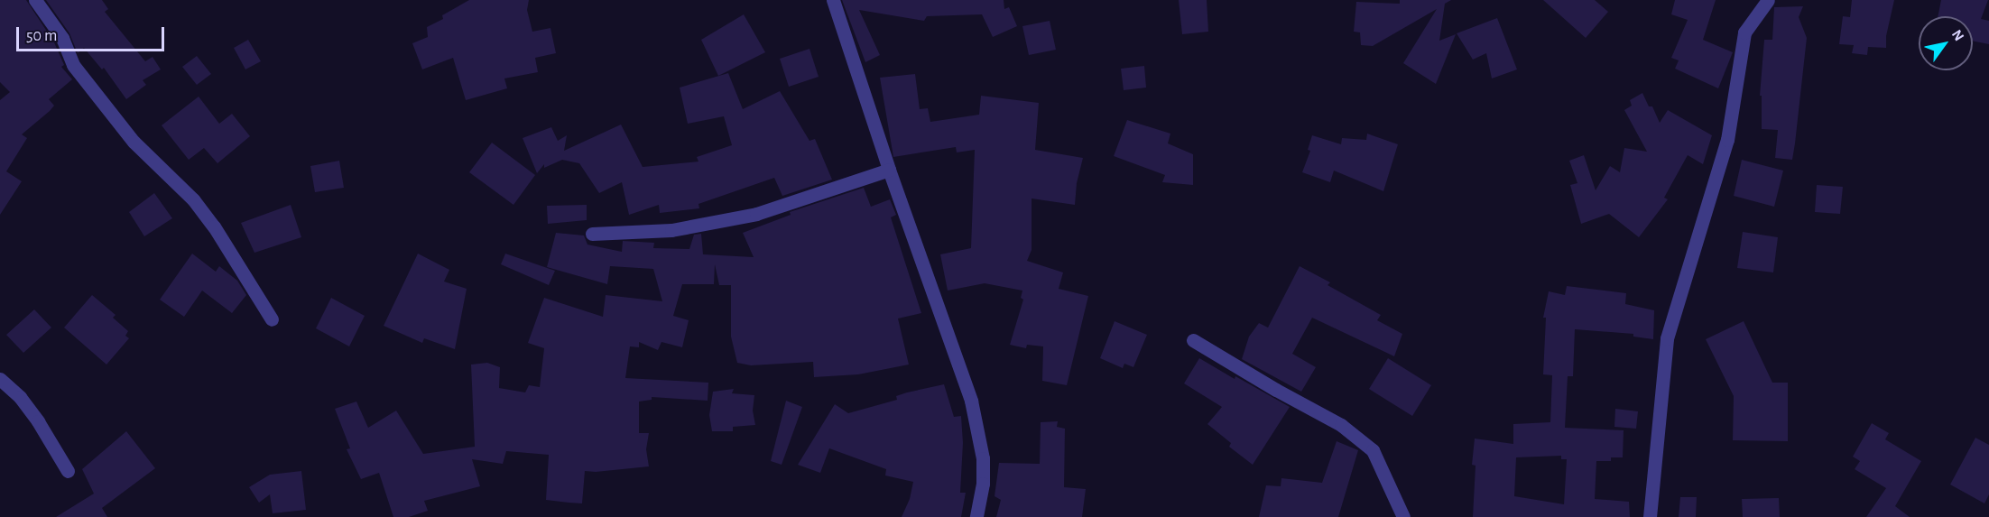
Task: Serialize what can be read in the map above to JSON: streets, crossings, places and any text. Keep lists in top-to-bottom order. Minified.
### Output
{"scale_bar":"50 m","north":"top right"}
